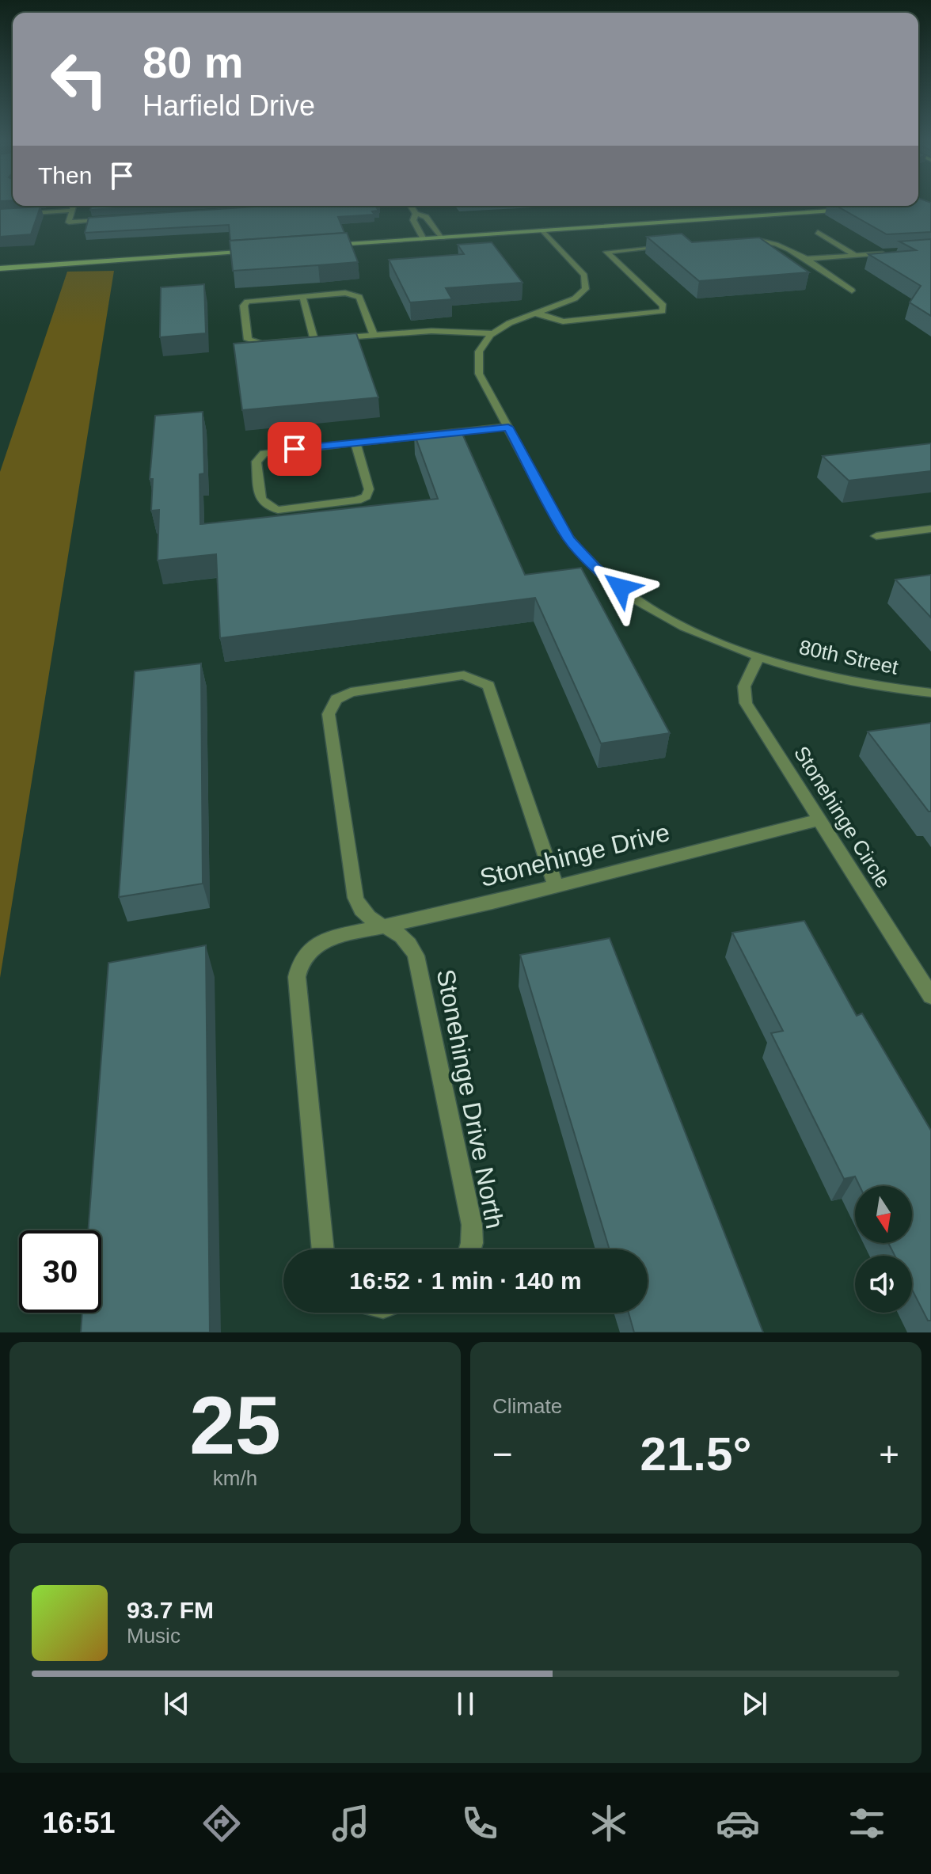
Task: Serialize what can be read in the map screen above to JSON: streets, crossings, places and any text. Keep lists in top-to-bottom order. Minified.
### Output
{"streets":{"street":["80th Street","Stonehinge Circle","Stonehinge Drive","Stonehinge Drive North"]},"crossings":[["80th Street","Stonehinge Circle"],["Stonehinge Circle","Stonehinge Drive"],["Stonehinge Drive","Stonehinge Drive North"]],"north":"bottom","page":{"turn":["80 m","Harfield Drive"],"then":"Then","limit":"30","trip":"16:52 · 1 min · 140 m","tile":[["25","km/h"],"Climate"],"heat":["−","21.5°","+"],"song":["93.7 FM","Music"],"tabs":"16:51"}}
